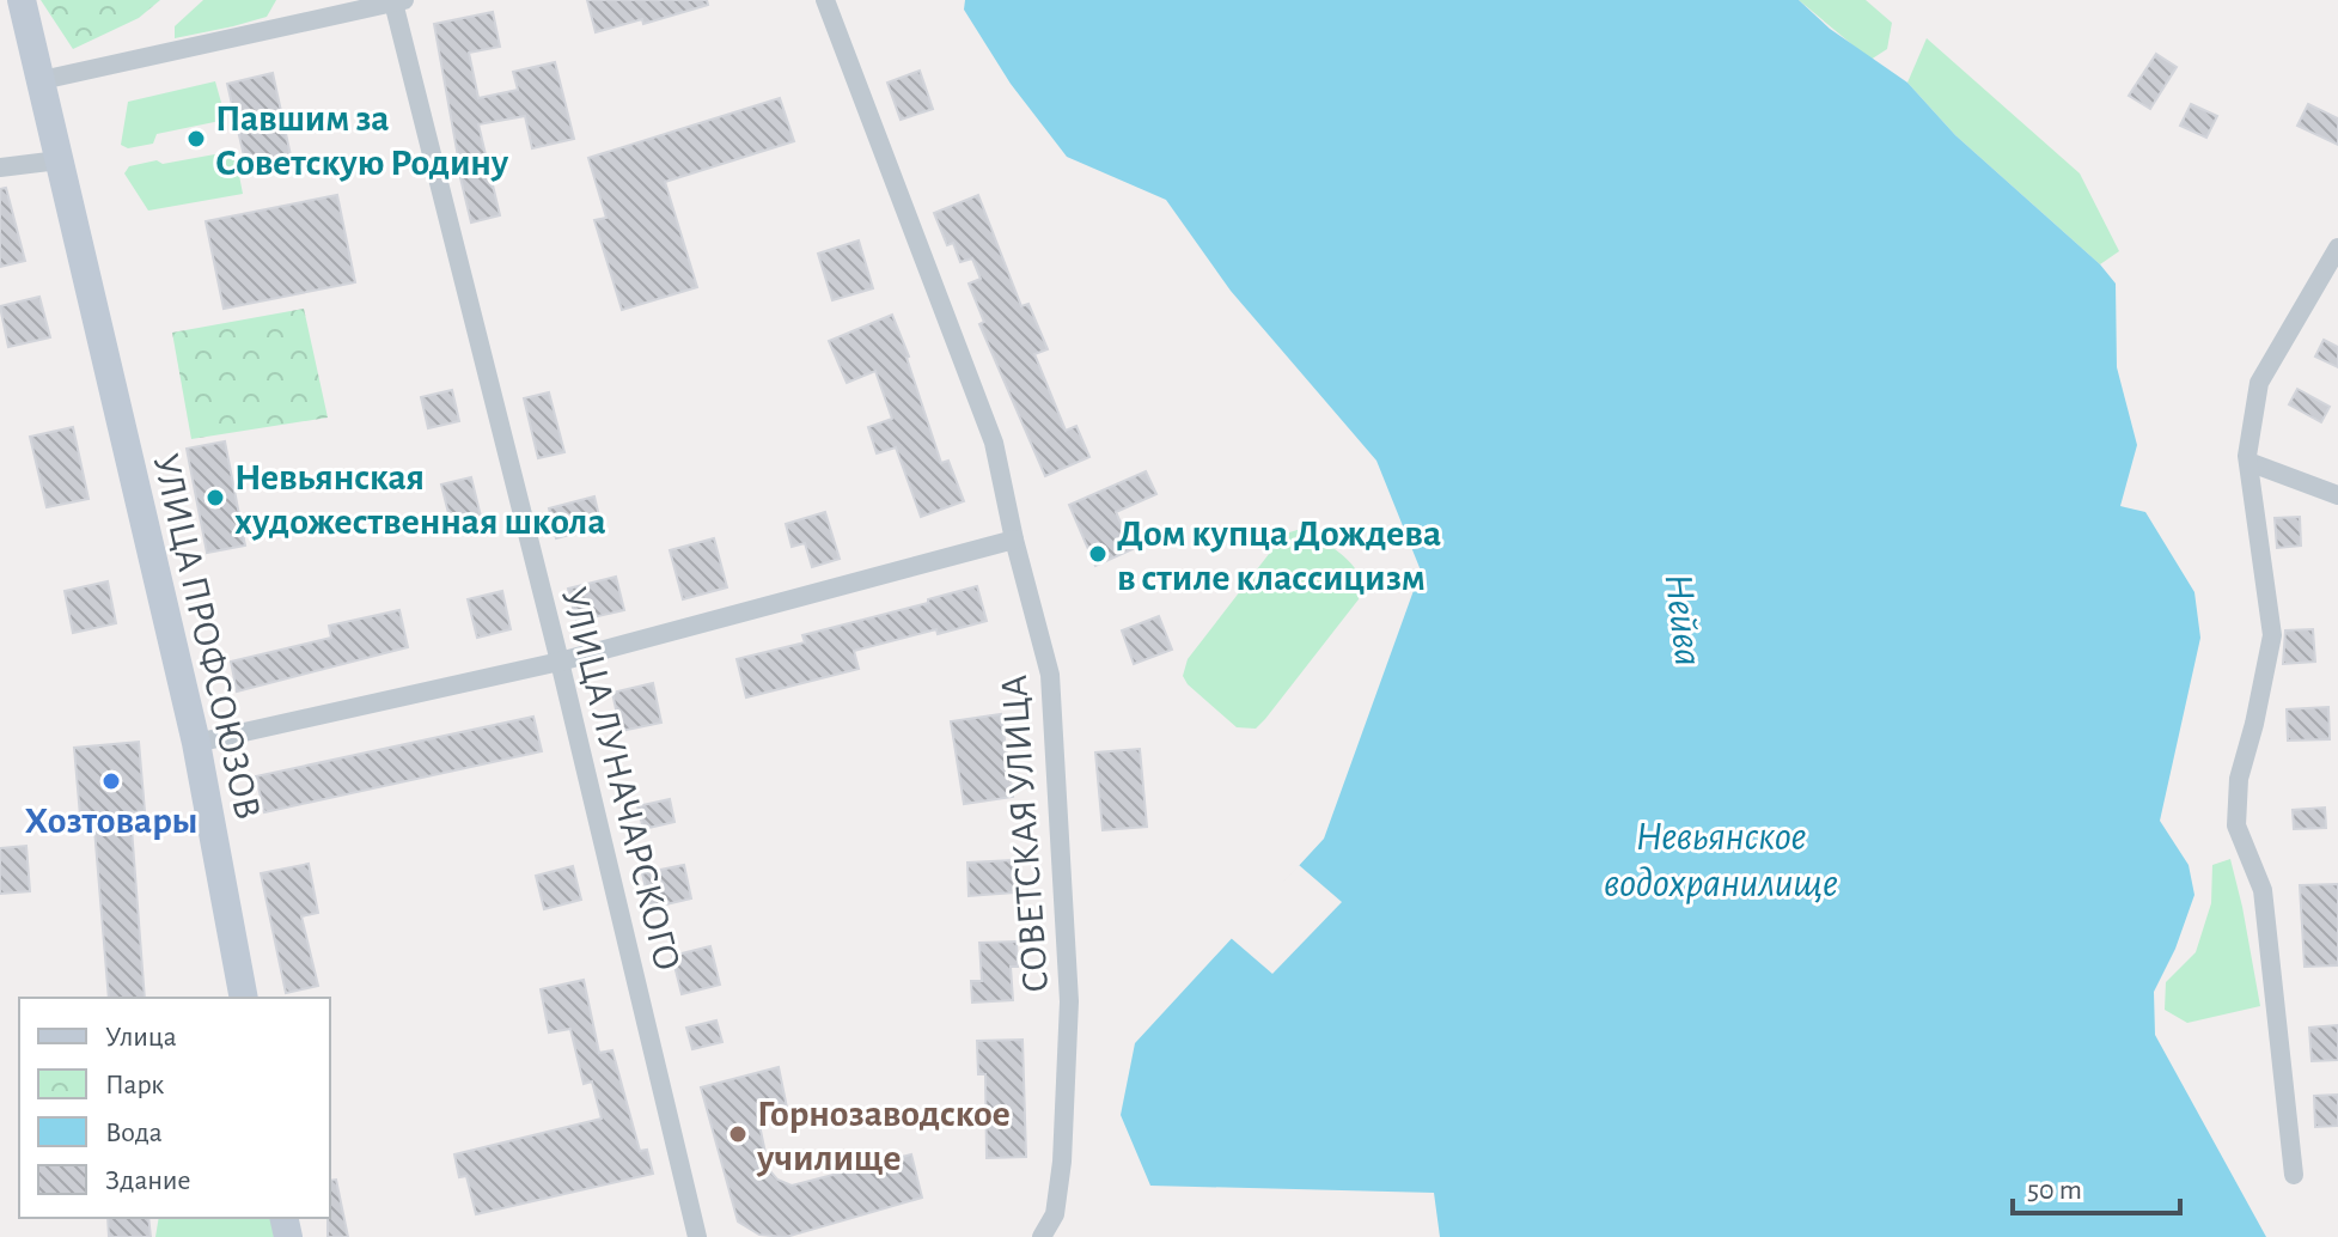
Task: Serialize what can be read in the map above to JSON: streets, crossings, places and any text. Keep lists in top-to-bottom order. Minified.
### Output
{"streets":{"street":["УЛИЦА ПРОФСОЮЗОВ","УЛИЦА ЛУНАЧАРСКОГО","СОВЕТСКАЯ УЛИЦА"]},"water":["Нейва","Невьянское водохранилище"],"places":["Павшим за Советскую Родину","Невьянская художественная школа","Дом купца Дождева в стиле классицизм","Хозтовары","Горнозаводское училище"],"legend":["Улица","Парк","Вода","Здание"],"scale_bar":"50 m"}
